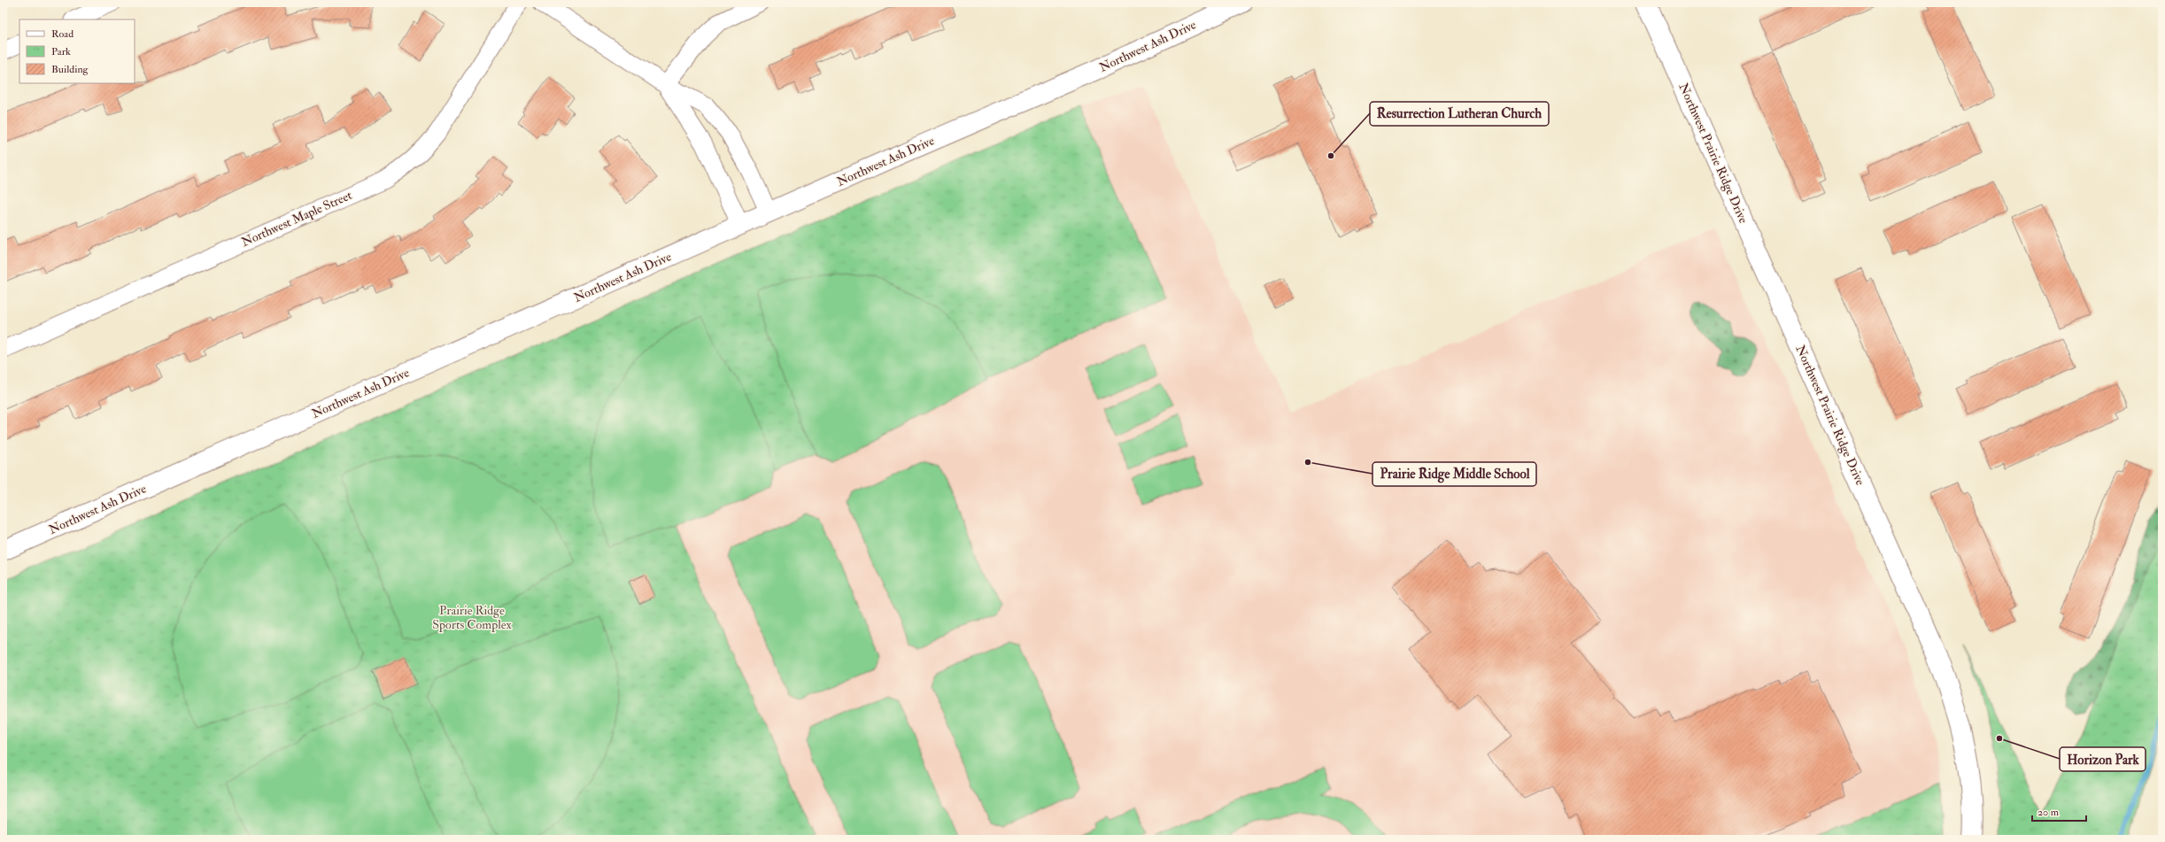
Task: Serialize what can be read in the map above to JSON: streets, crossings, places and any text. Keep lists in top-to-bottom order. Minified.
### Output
{"streets":{"street":["Northwest Ash Drive","Northwest Prairie Ridge Drive","Northwest Maple Street"]},"parks":["Prairie Ridge Sports Complex"],"places":["Resurrection Lutheran Church","Prairie Ridge Middle School","Horizon Park"],"legend":["Road","Park","Building"],"scale_bar":"20 m"}
